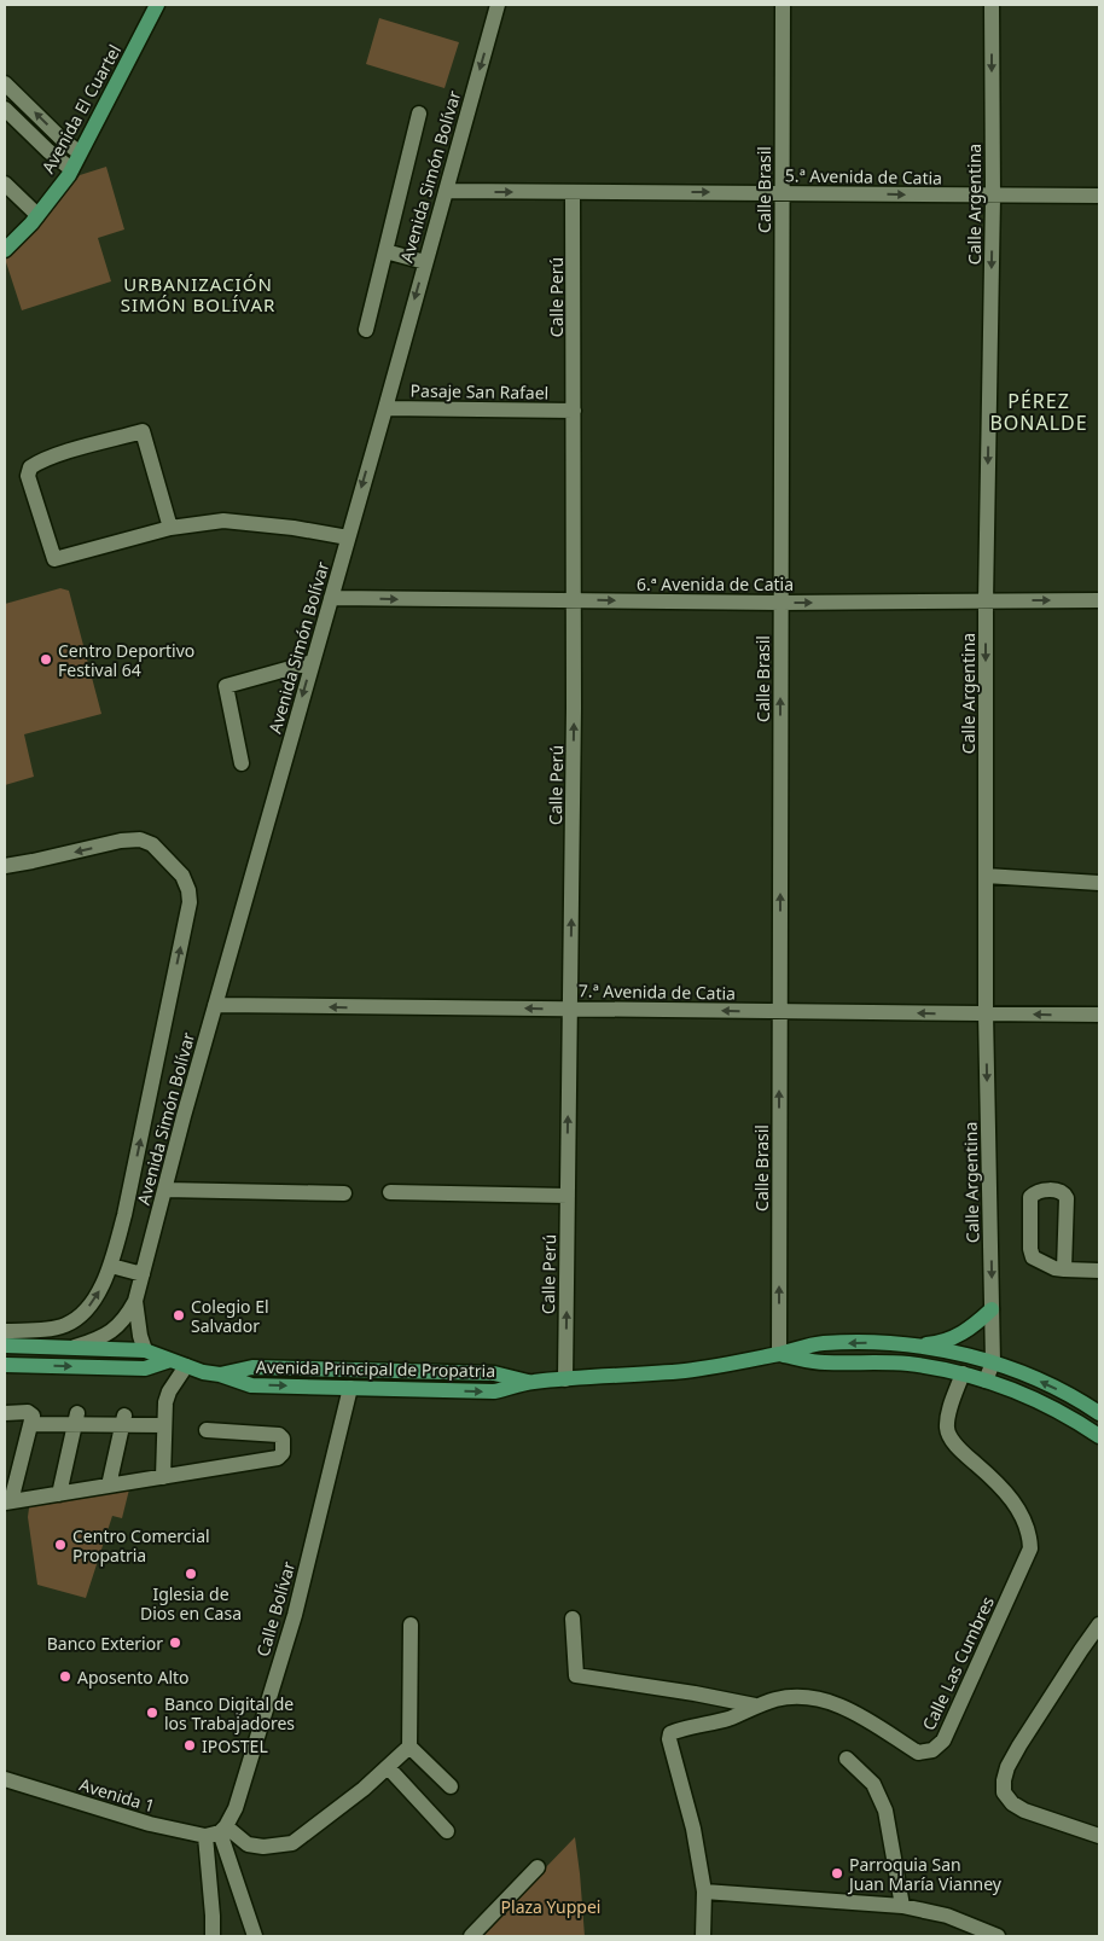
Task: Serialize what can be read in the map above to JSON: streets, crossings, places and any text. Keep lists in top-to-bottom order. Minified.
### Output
{"streets":{"main road":["Avenida El Cuartel","Avenida Principal de Propatria"],"street":["Avenida Simón Bolívar","5.ª Avenida de Catia","Calle Brasil","Calle Argentina","Calle Perú","Pasaje San Rafael","6.ª Avenida de Catia","7.ª Avenida de Catia","Calle Bolívar","Calle Las Cumbres","Avenida 1"]},"crossings":[["Avenida Simón Bolívar","5.ª Avenida de Catia"],["Avenida Simón Bolívar","Pasaje San Rafael"],["Avenida Simón Bolívar","6.ª Avenida de Catia"],["Avenida Simón Bolívar","7.ª Avenida de Catia"],["Avenida Simón Bolívar","Avenida Principal de Propatria"],["5.ª Avenida de Catia","Calle Brasil"],["5.ª Avenida de Catia","Calle Argentina"],["5.ª Avenida de Catia","Calle Perú"],["Calle Brasil","6.ª Avenida de Catia"],["Calle Brasil","7.ª Avenida de Catia"],["Calle Brasil","Avenida Principal de Propatria"],["Calle Argentina","6.ª Avenida de Catia"],["Calle Argentina","7.ª Avenida de Catia"],["Calle Argentina","Avenida Principal de Propatria"],["Calle Perú","Pasaje San Rafael"],["Calle Perú","6.ª Avenida de Catia"],["Calle Perú","7.ª Avenida de Catia"],["Calle Perú","Avenida Principal de Propatria"],["Avenida Principal de Propatria","Calle Bolívar"],["Avenida Principal de Propatria","Calle Las Cumbres"],["Calle Bolívar","Avenida 1"]],"one_way":["Avenida Simón Bolívar","5.ª Avenida de Catia","Calle Brasil","Calle Argentina","Calle Perú","6.ª Avenida de Catia","7.ª Avenida de Catia"],"districts":["URBANIZACIÓN SIMÓN BOLÍVAR","PÉREZ BONALDE"],"parks":["Plaza Yuppei"],"places":["Centro Deportivo Festival 64","Colegio El Salvador","Centro Comercial Propatria","Iglesia de Dios en Casa","Banco Exterior","Aposento Alto","Banco Digital de los Trabajadores","IPOSTEL","Parroquia San Juan María Vianney"]}
